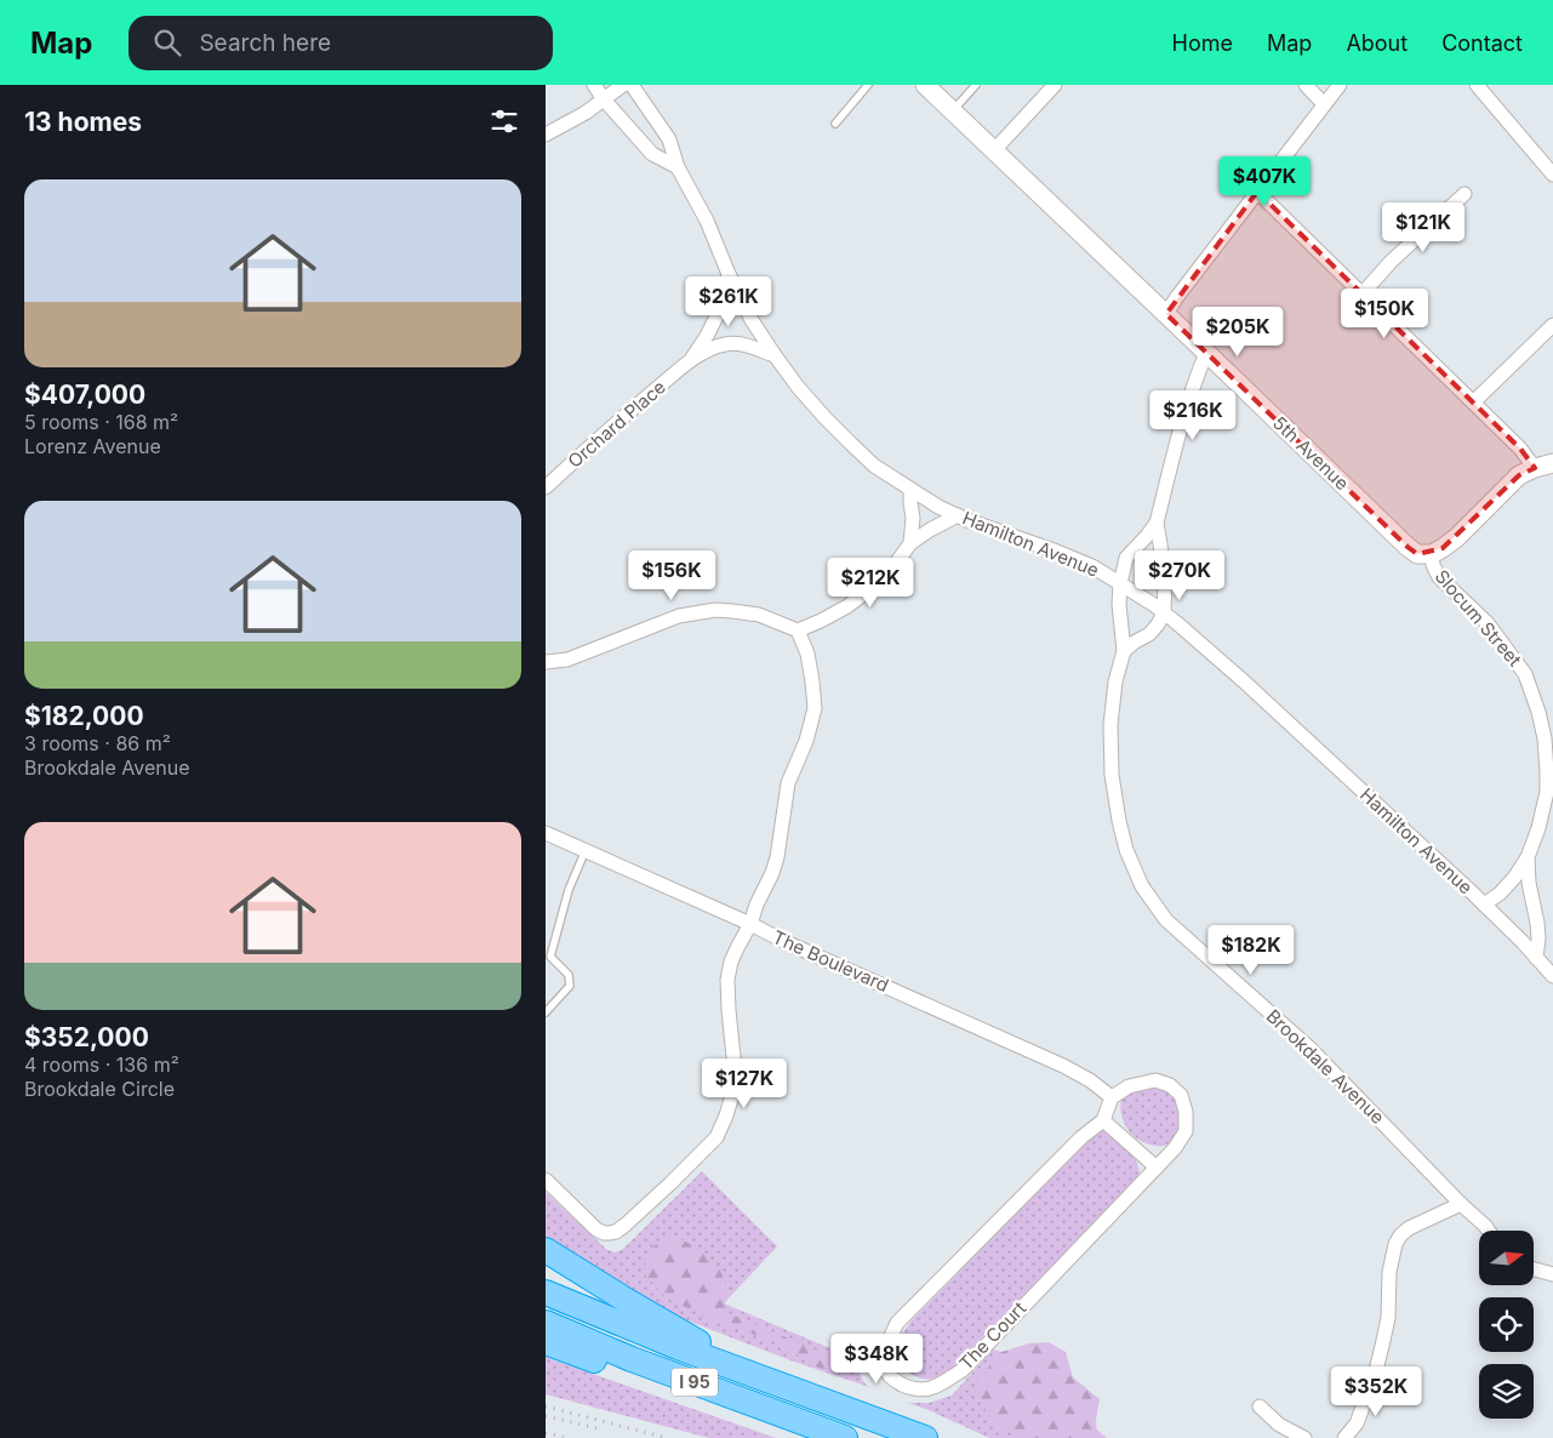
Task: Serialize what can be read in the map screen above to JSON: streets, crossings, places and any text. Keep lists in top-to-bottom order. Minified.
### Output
{"streets":{"highway":["I 95"],"street":["Orchard Place","5th Avenue","Hamilton Avenue","Slocum Street","The Boulevard","Brookdale Avenue","The Court"]},"crossings":[["Orchard Place","Hamilton Avenue"],["5th Avenue","Slocum Street"],["5th Avenue","Brookdale Avenue"],["Hamilton Avenue","Slocum Street"],["Hamilton Avenue","Brookdale Avenue"],["The Boulevard","The Court"]],"north":"right","page":{"header":"Map","search":"Search here","nav":["Home","Map","About","Contact"],"heading":"13 homes","price":["$407K","$121K","$261K","$150K","$205K","$216K","$156K","$270K","$212K","$182K","$127K","$348K","$352K"],"list":[{"name":"$407,000","note":"5 rooms · 168 m² · Lorenz Avenue"},{"name":"$182,000","note":"3 rooms · 86 m² · Brookdale Avenue"},{"name":"$352,000","note":"4 rooms · 136 m² · Brookdale Circle"}]}}
